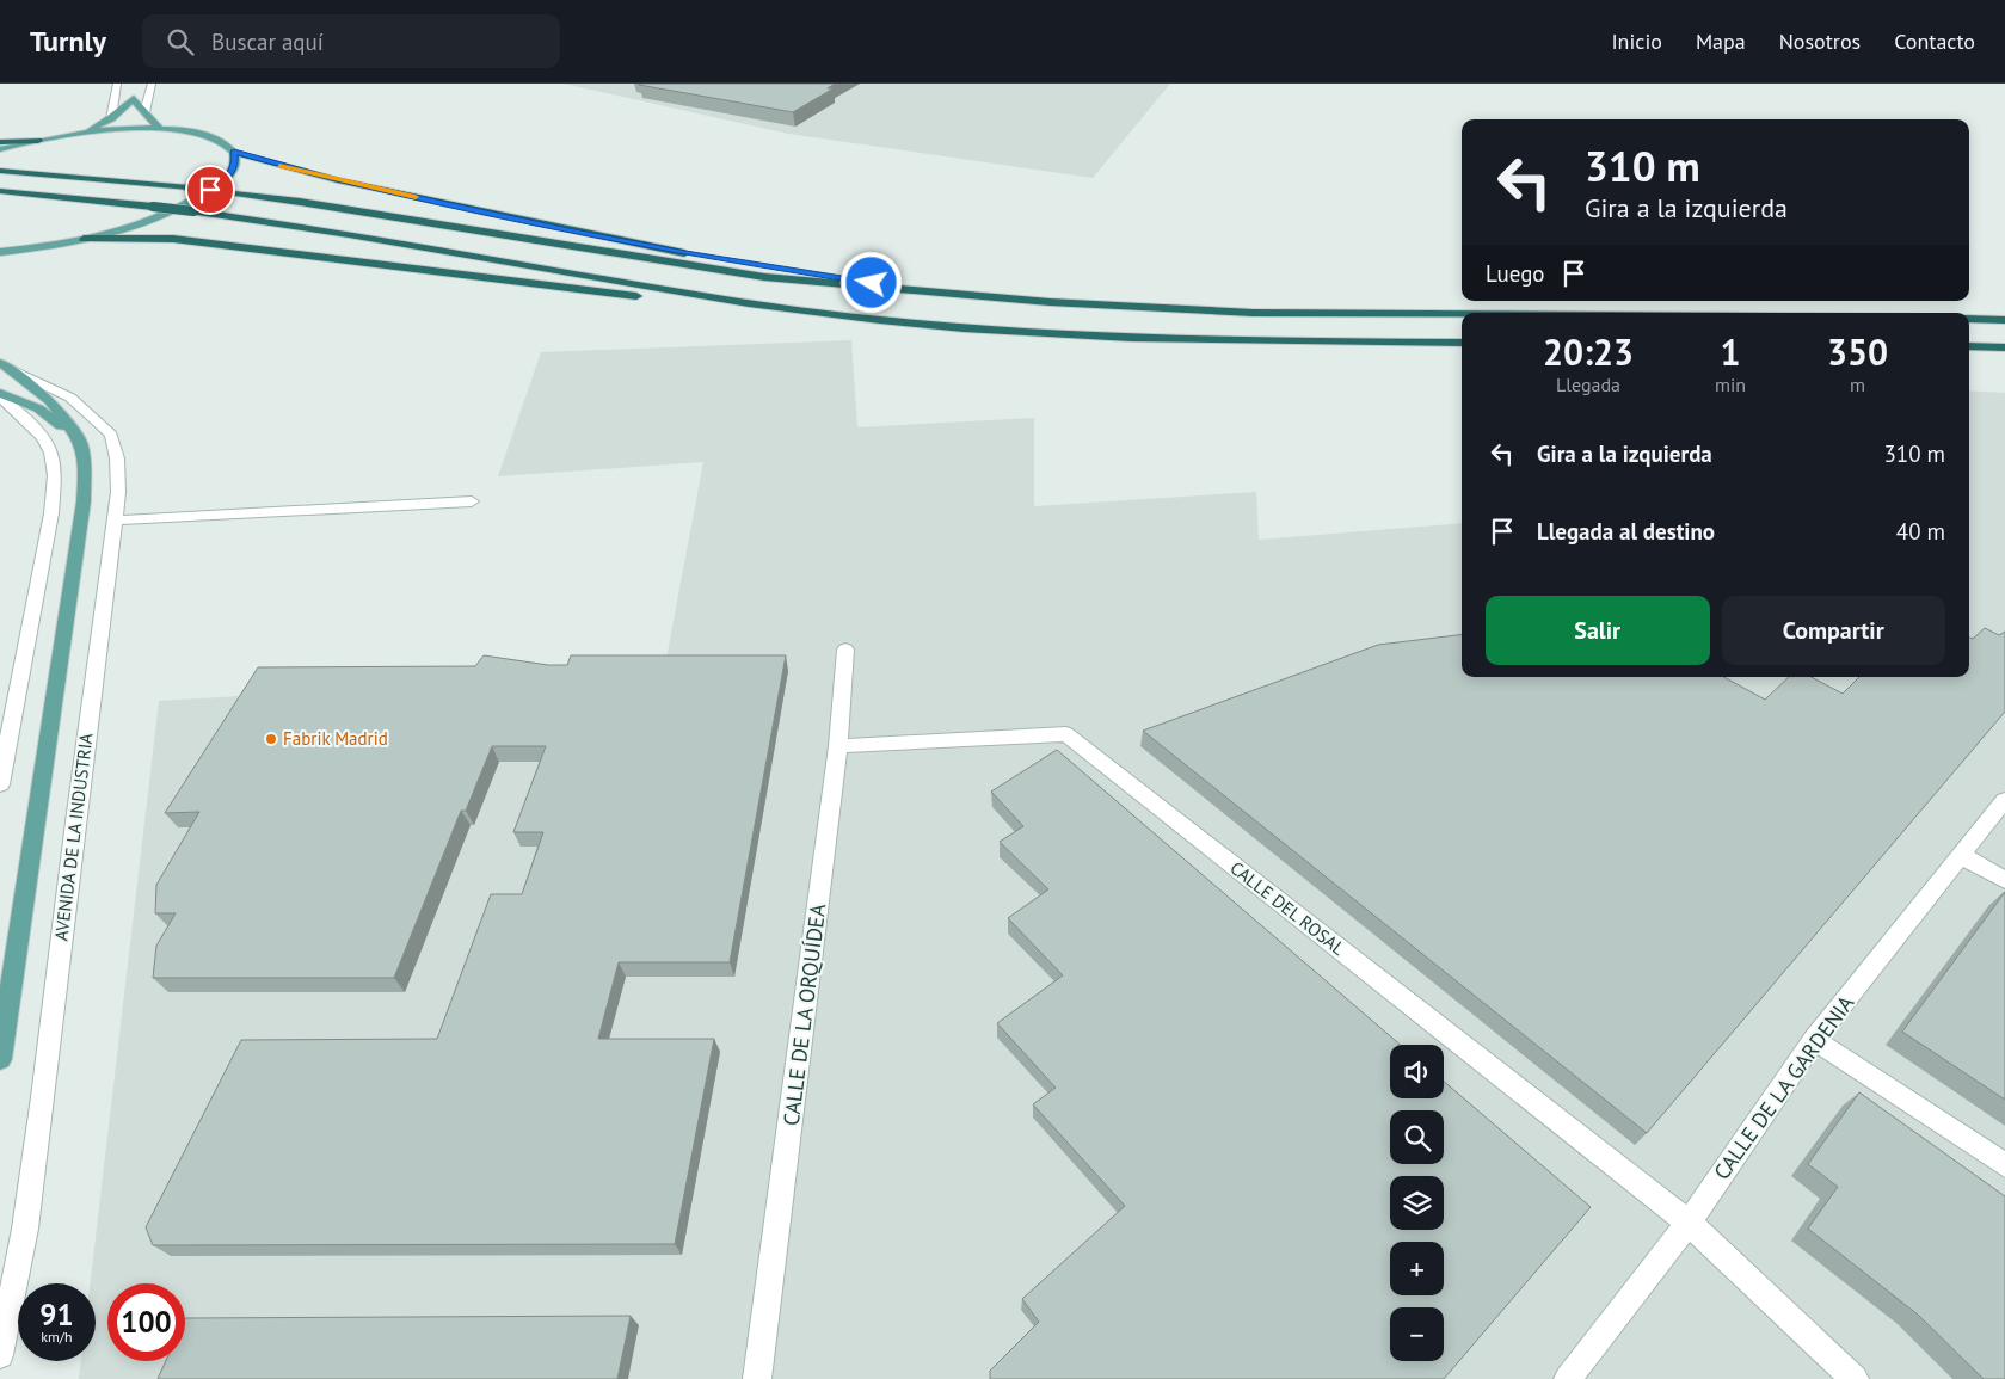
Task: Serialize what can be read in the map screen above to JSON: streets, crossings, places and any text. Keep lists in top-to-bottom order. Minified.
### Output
{"streets":{"main road":["AVENIDA DE LA INDUSTRIA"],"street":["CALLE DEL ROSAL","CALLE DE LA ORQUÍDEA","CALLE DE LA GARDENIA"]},"crossings":[["CALLE DEL ROSAL","CALLE DE LA ORQUÍDEA"],["CALLE DEL ROSAL","CALLE DE LA GARDENIA"]],"places":["Fabrik Madrid"],"page":{"header":"Turnly","search":"Buscar aquí","nav":["Inicio","Mapa","Nosotros","Contacto"],"turn":["310 m","Gira a la izquierda"],"then":"Luego","eta":["20:23","Llegada","1","min","350","m"],"list":[{"name":"Gira a la izquierda","value":"310 m"},{"name":"Llegada al destino","value":"40 m"}],"buttons":["Salir","Compartir"],"map_buttons":["+","−"],"speed":"91 km/h","limit":"100"}}
